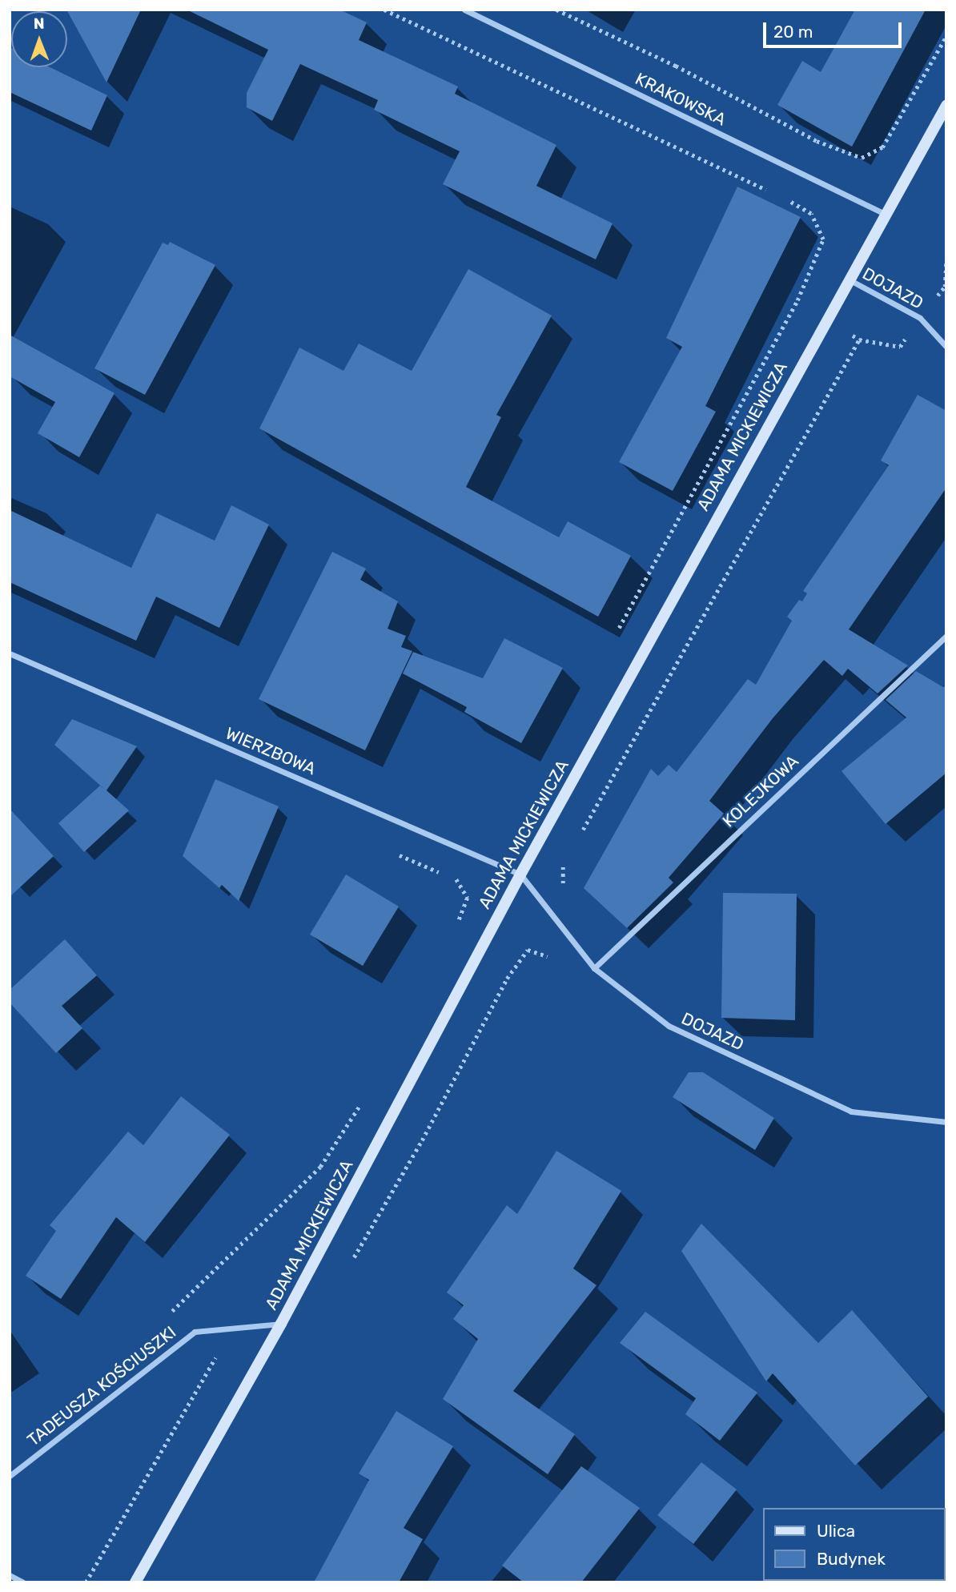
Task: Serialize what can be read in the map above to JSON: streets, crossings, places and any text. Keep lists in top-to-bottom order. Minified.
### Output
{"streets":{"main road":["ADAMA MICKIEWICZA"],"street":["KRAKOWSKA","DOJAZD","WIERZBOWA","KOLEJKOWA","TADEUSZA KOŚCIUSZKI"]},"crossings":[["KRAKOWSKA","ADAMA MICKIEWICZA"],["DOJAZD","ADAMA MICKIEWICZA"],["DOJAZD","WIERZBOWA"],["DOJAZD","KOLEJKOWA"],["ADAMA MICKIEWICZA","WIERZBOWA"],["ADAMA MICKIEWICZA","TADEUSZA KOŚCIUSZKI"]],"legend":["Ulica","Budynek"],"scale_bar":"20 m","north":"top"}
